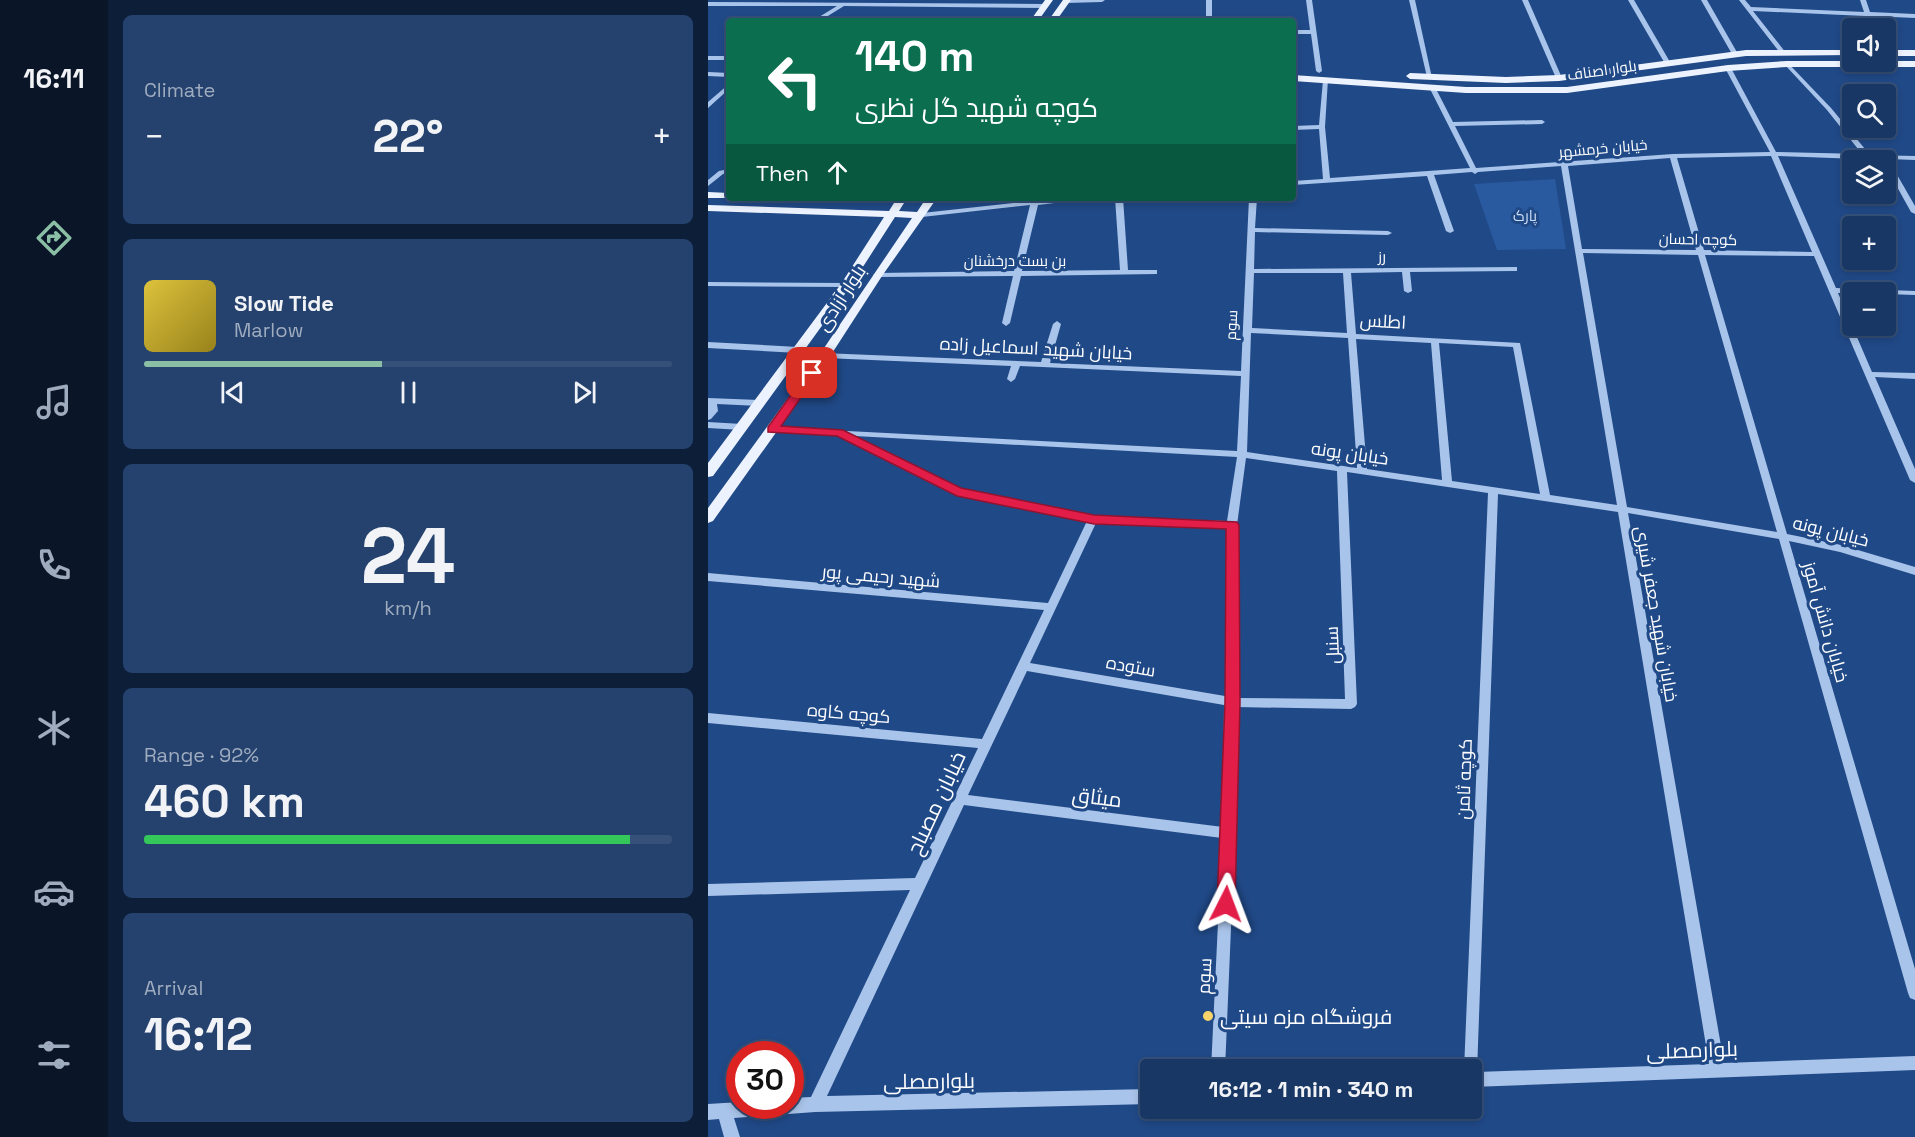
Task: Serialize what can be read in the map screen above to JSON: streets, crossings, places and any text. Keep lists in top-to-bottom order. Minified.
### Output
{"streets":{"main road":["بلوار اصناف","بلوار آزادی"],"street":["خیابان خرمشهر","کوچه احسان","رز","بن بست درخشنان","اطلس","سوم","خیابان شهید اسماعیل زاده","خیابان پونه","شهید رحیمی پور","خیابان شهید جعفر شیری","خیابان دانش آموز","سنبل","ستوده","کوچه کاوه","کوچه ثامن","میثاق","خیابان مصباح","بلوارمصلی"]},"crossings":[["خیابان خرمشهر","خیابان شهید جعفر شیری"],["خیابان خرمشهر","خیابان دانش آموز"],["کوچه احسان","خیابان شهید جعفر شیری"],["کوچه احسان","خیابان دانش آموز"],["رز","سوم"],["بن بست درخشنان","بلوار آزادی"],["بلوار آزادی","خیابان شهید اسماعیل زاده"],["بلوار آزادی","خیابان پونه"],["اطلس","سوم"],["اطلس","خیابان پونه"],["سوم","خیابان شهید اسماعیل زاده"],["سوم","خیابان پونه"],["سوم","سنبل"],["سوم","ستوده"],["سوم","میثاق"],["خیابان پونه","خیابان شهید جعفر شیری"],["خیابان پونه","خیابان دانش آموز"],["خیابان پونه","سنبل"],["خیابان پونه","کوچه ثامن"],["شهید رحیمی پور","خیابان مصباح"],["خیابان شهید جعفر شیری","بلوارمصلی"],["سنبل","ستوده"],["ستوده","خیابان مصباح"],["کوچه کاوه","خیابان مصباح"],["میثاق","خیابان مصباح"],["خیابان مصباح","بلوارمصلی"]],"parks":["پارک"],"places":["فروشگاه مزه سیتی"],"page":{"tabs":"16:11","tile":["Climate",["24","km/h"],["Range · 92%","460 km"],["Arrival","16:12"]],"map_buttons":["+","−"],"turn":["140 m","کوچه شهید گل نظری"],"heat":["−","22°","+"],"then":"Then","song":["Slow Tide","Marlow"],"limit":"30","trip":"16:12 · 1 min · 340 m"}}
